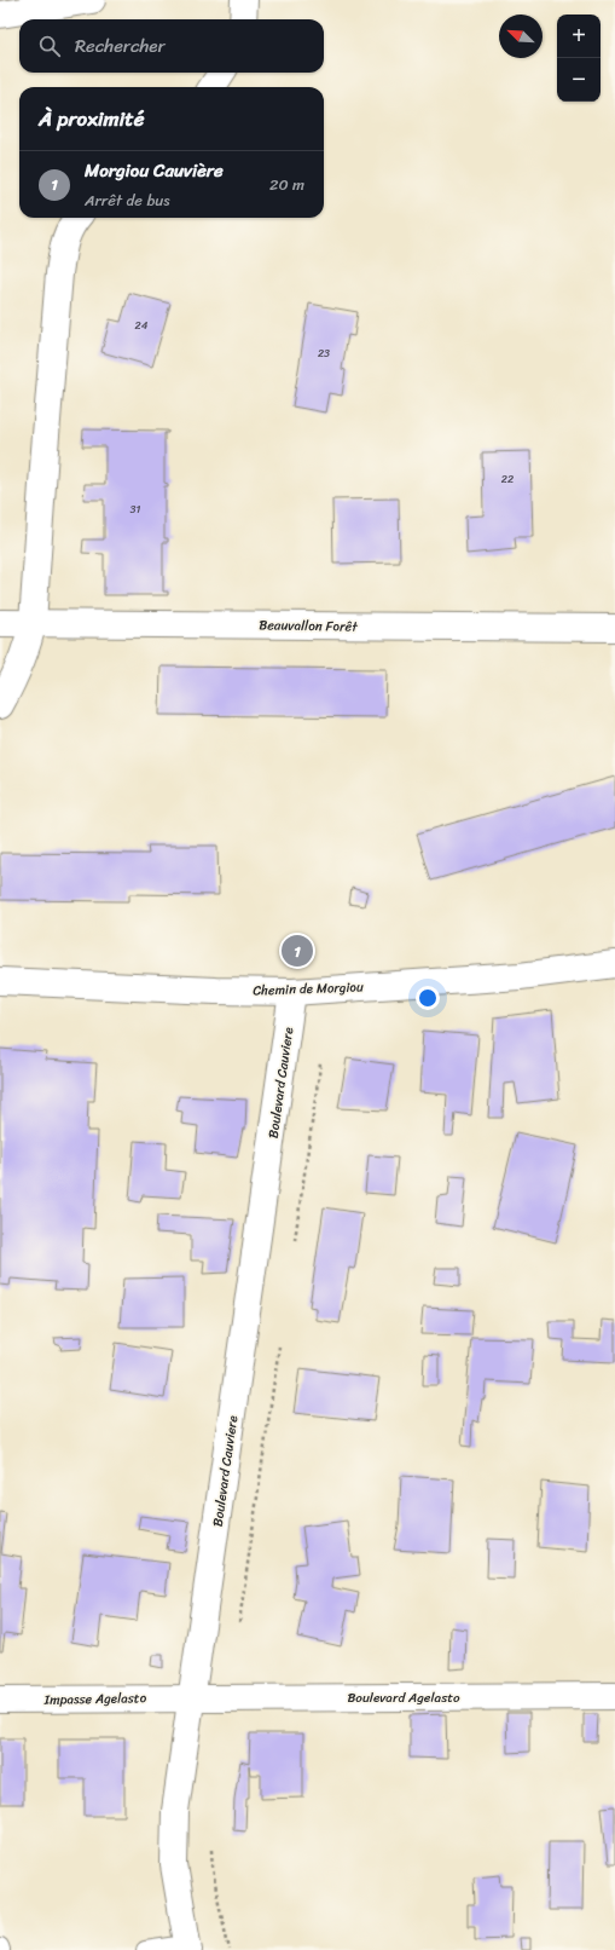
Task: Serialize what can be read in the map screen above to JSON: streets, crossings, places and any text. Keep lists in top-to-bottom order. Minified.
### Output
{"streets":{"street":["Beauvallon Forêt","Chemin de Morgiou","Boulevard Cauviere","Boulevard Agelasto","Impasse Agelasto"]},"crossings":[["Chemin de Morgiou","Boulevard Cauviere"],["Boulevard Cauviere","Boulevard Agelasto"],["Boulevard Cauviere","Impasse Agelasto"],["Boulevard Agelasto","Impasse Agelasto"]],"house_numbers":["24","23","22","31"],"north":"top left","page":{"map_buttons":["+","−"],"search":"Rechercher","heading":"À proximité","list":[{"mark":"1","name":"Morgiou Cauvière","note":"Arrêt de bus","value":"20 m"}],"pins":"1"}}
